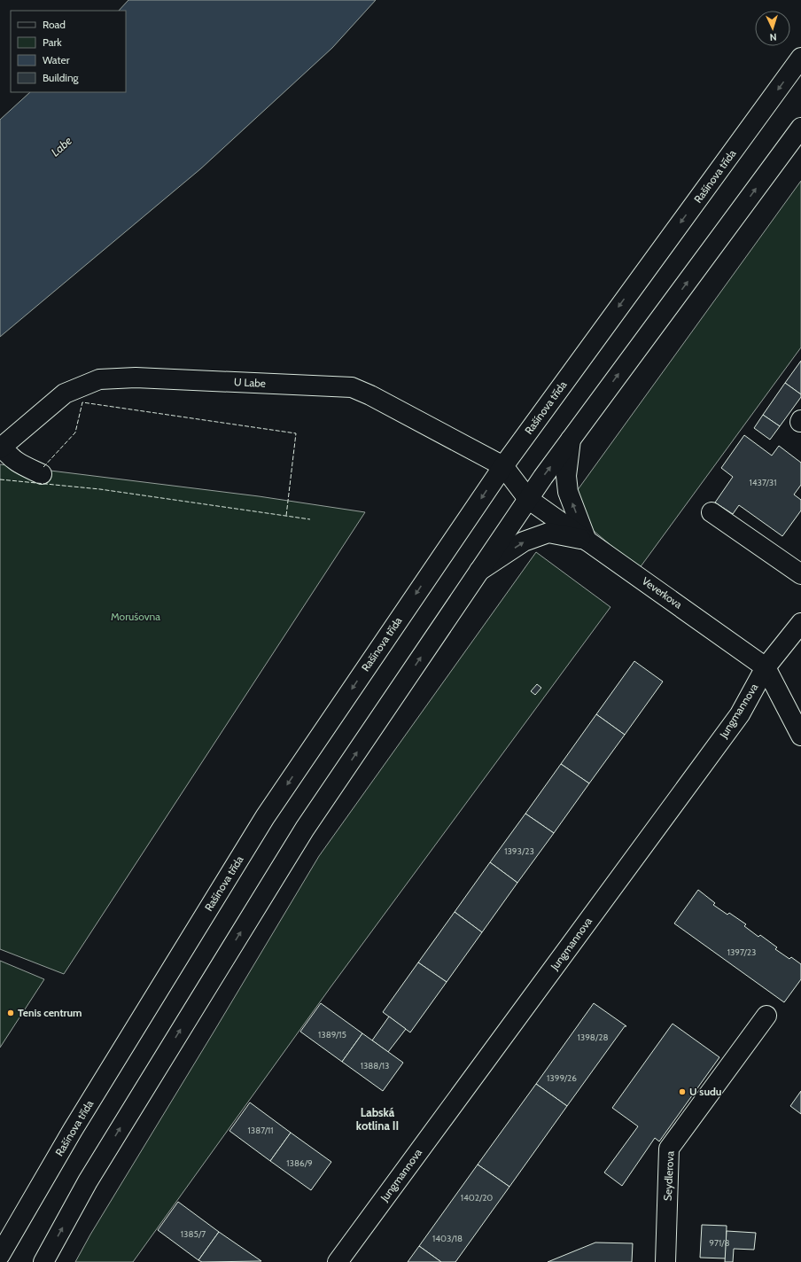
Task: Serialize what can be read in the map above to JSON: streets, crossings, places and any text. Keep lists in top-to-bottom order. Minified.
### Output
{"streets":{"main road":["Rašínova třída","U Labe","Veverkova","Jungmannova","Seydlerova"]},"crossings":[["Rašínova třída","U Labe"],["Rašínova třída","Veverkova"],["U Labe","Veverkova"],["Veverkova","Jungmannova"]],"districts":["Labská kotlina II"],"water":["Labe"],"parks":["Morušovna"],"places":["Tenis centrum","U sudu"],"house_numbers":["1437/31","1393/23","1397/23","1389/15","1398/28","1388/13","1399/26","1387/11","1386/9","1402/20","1385/7","1403/18","971/8"],"legend":["Road","Park","Water","Building"],"north":"bottom"}
